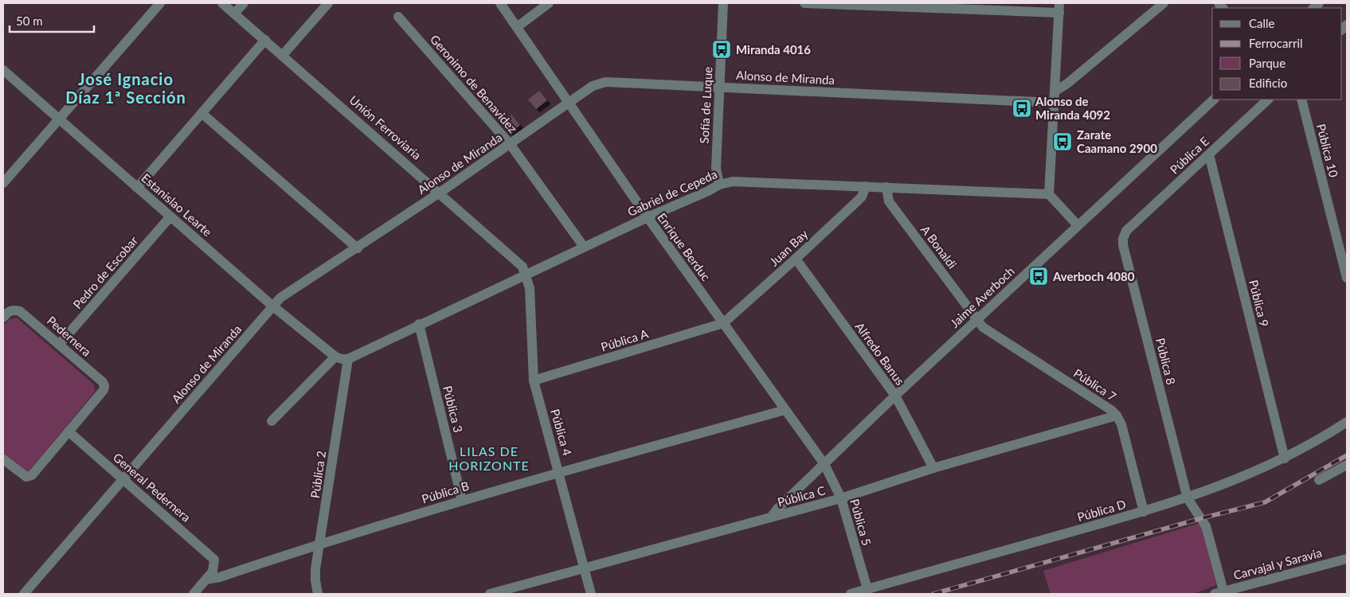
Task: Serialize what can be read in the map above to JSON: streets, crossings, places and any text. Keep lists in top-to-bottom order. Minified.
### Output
{"streets":{"street":["Alonso de Miranda","Geronimo de Benavidez","Sofía de Luque","Unión Ferroviaria","Pública 10","Pública E","Gabriel de Cepeda","Estanislao Learte","Enrique Berduc","A Bonaldi","Juan Bay","Pedro de Escobar","Jaime Averboch","Pública 9","Pedernera","Pública A","Alfredo Banus","Pública 8","Pública 7","Pública 3","Pública 4","Pública 2","General Pedernera","Pública B","Pública C","Pública D","Pública 5","Carvajal y Saravia"]},"crossings":[["Alonso de Miranda","Geronimo de Benavidez"],["Alonso de Miranda","Sofía de Luque"],["Alonso de Miranda","Unión Ferroviaria"],["Alonso de Miranda","Estanislao Learte"],["Alonso de Miranda","Enrique Berduc"],["Alonso de Miranda","General Pedernera"],["Geronimo de Benavidez","Gabriel de Cepeda"],["Sofía de Luque","Gabriel de Cepeda"],["Unión Ferroviaria","Gabriel de Cepeda"],["Unión Ferroviaria","Pública 4"],["Pública E","Pública 9"],["Pública E","Pública 8"],["Gabriel de Cepeda","Enrique Berduc"],["Gabriel de Cepeda","A Bonaldi"],["Gabriel de Cepeda","Juan Bay"],["Gabriel de Cepeda","Pública 3"],["Gabriel de Cepeda","Pública 4"],["Gabriel de Cepeda","Pública 2"],["Estanislao Learte","Pedro de Escobar"],["Enrique Berduc","Juan Bay"],["Enrique Berduc","Jaime Averboch"],["Enrique Berduc","Pública A"],["Enrique Berduc","Pública B"],["Enrique Berduc","Pública 5"],["A Bonaldi","Jaime Averboch"],["A Bonaldi","Pública 7"],["Juan Bay","Pública A"],["Juan Bay","Alfredo Banus"],["Pedro de Escobar","Pedernera"],["Jaime Averboch","Alfredo Banus"],["Jaime Averboch","Pública 7"],["Jaime Averboch","Pública C"],["Jaime Averboch","Pública 5"],["Pública 9","Pública D"],["Pedernera","General Pedernera"],["Pública A","Pública 4"],["Alfredo Banus","Pública C"],["Pública 8","Pública D"],["Pública 7","Pública C"],["Pública 7","Pública D"],["Pública 3","Pública B"],["Pública 4","Pública B"],["Pública 4","Pública C"],["Pública 2","Pública B"],["General Pedernera","Pública B"],["Pública C","Pública 5"],["Pública D","Pública 5"]],"districts":["José Ignacio Díaz 1ª Sección","LILAS DE HORIZONTE"],"places":{"bus stop":["Miranda 4016","Alonso de Miranda 4092","Zarate Caamano 2900","Averboch 4080"]},"legend":["Calle","Ferrocarril","Parque","Edificio"],"scale_bar":"50 m"}
